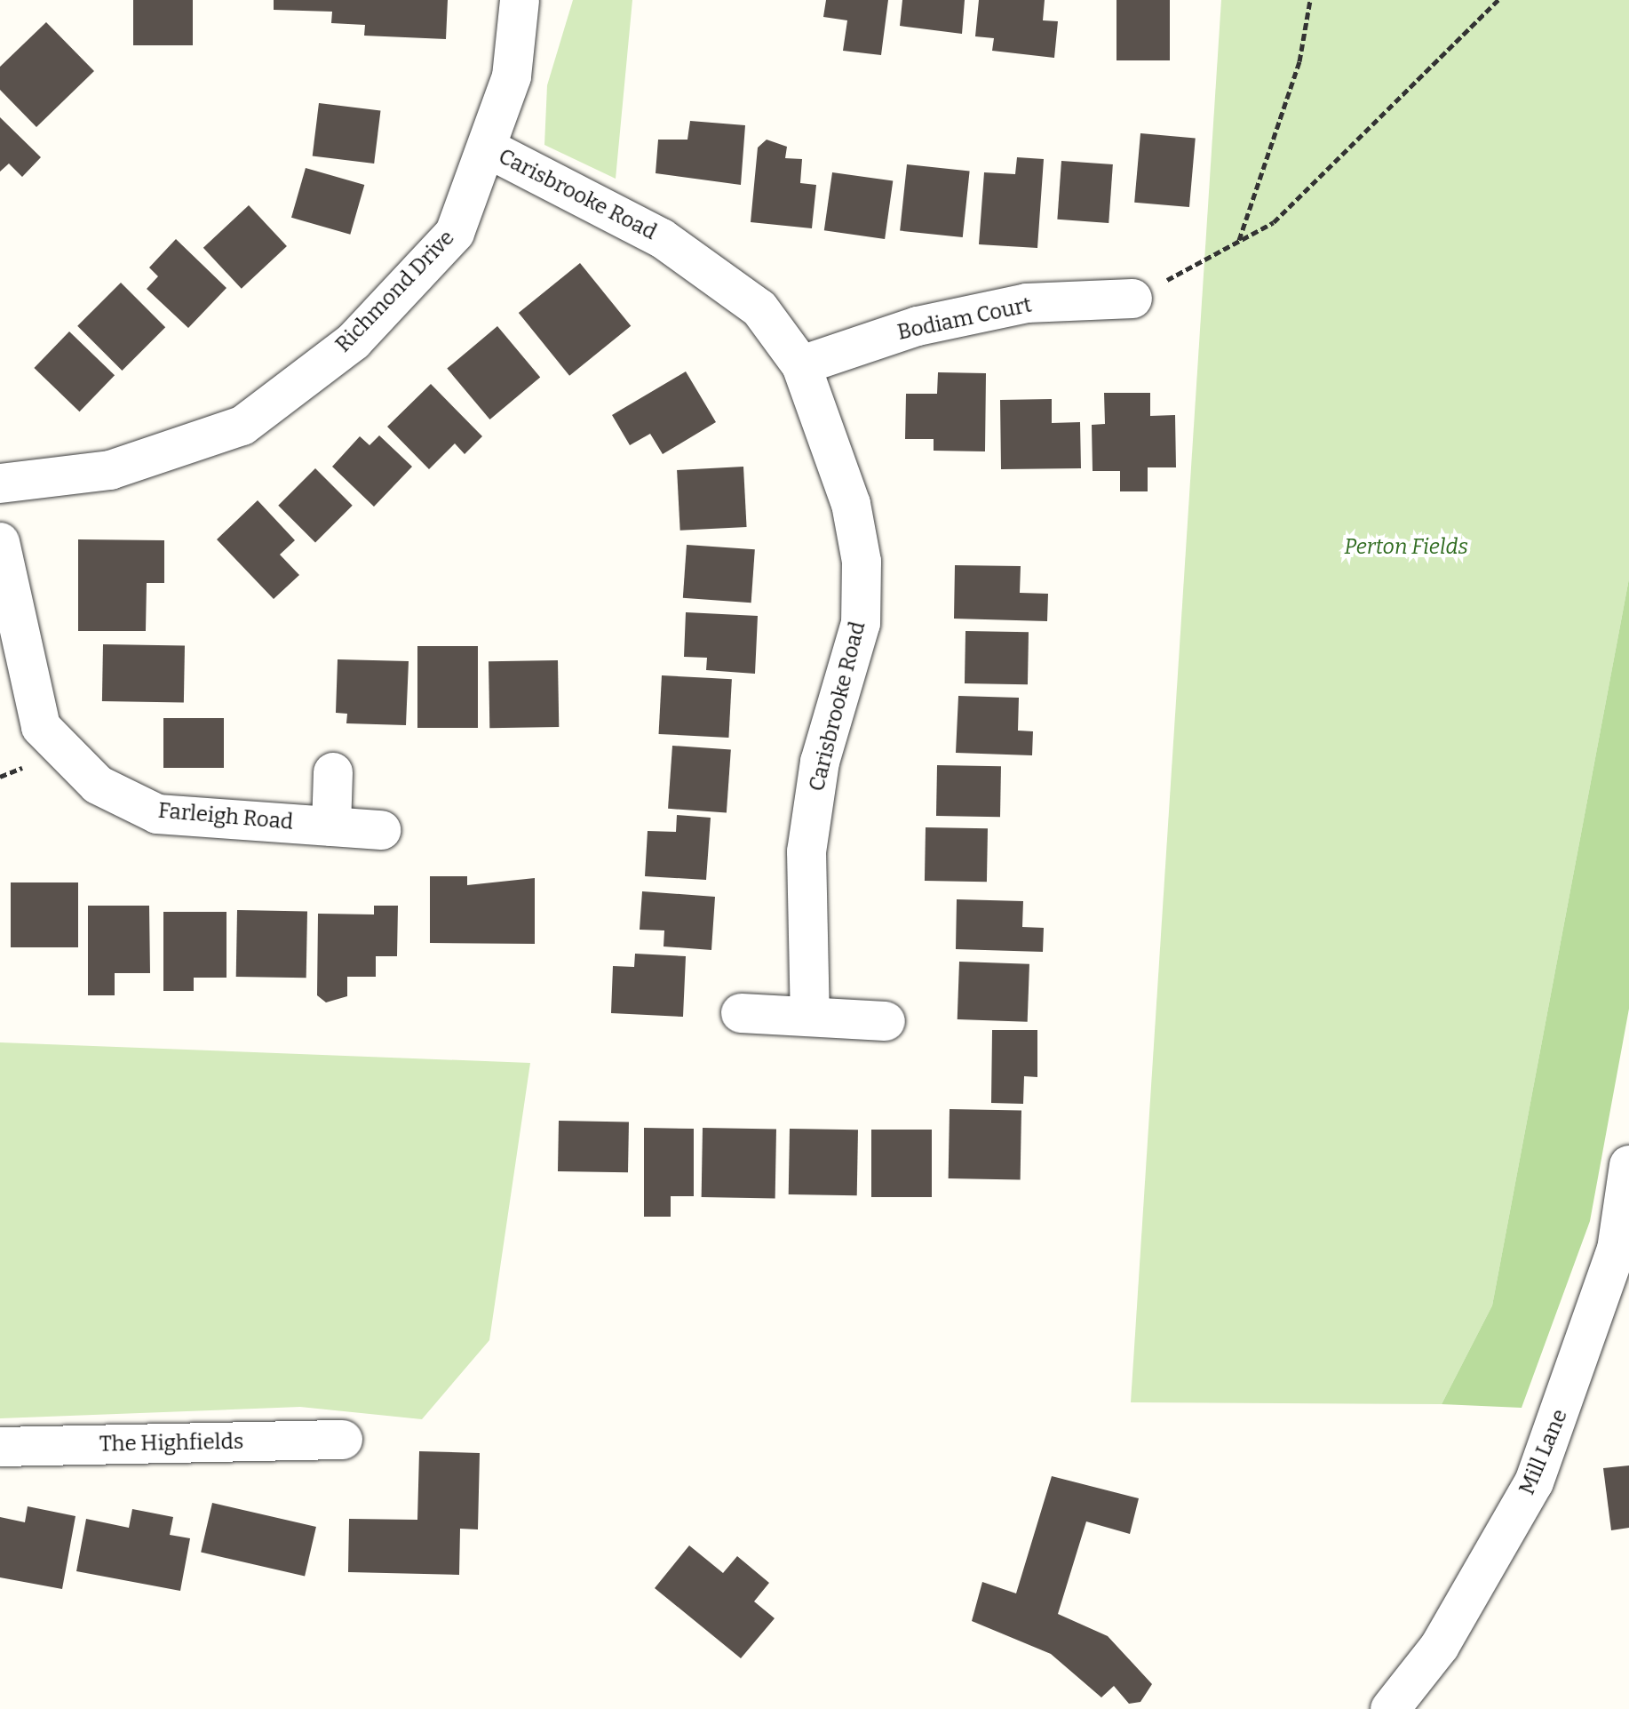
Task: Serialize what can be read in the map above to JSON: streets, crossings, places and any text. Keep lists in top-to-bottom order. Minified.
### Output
{"streets":{"street":["Carisbrooke Road","Richmond Drive","Bodiam Court","Farleigh Road","The Highfields","Mill Lane"]},"crossings":[["Carisbrooke Road","Richmond Drive"],["Carisbrooke Road","Bodiam Court"]],"parks":["Perton Fields"]}
